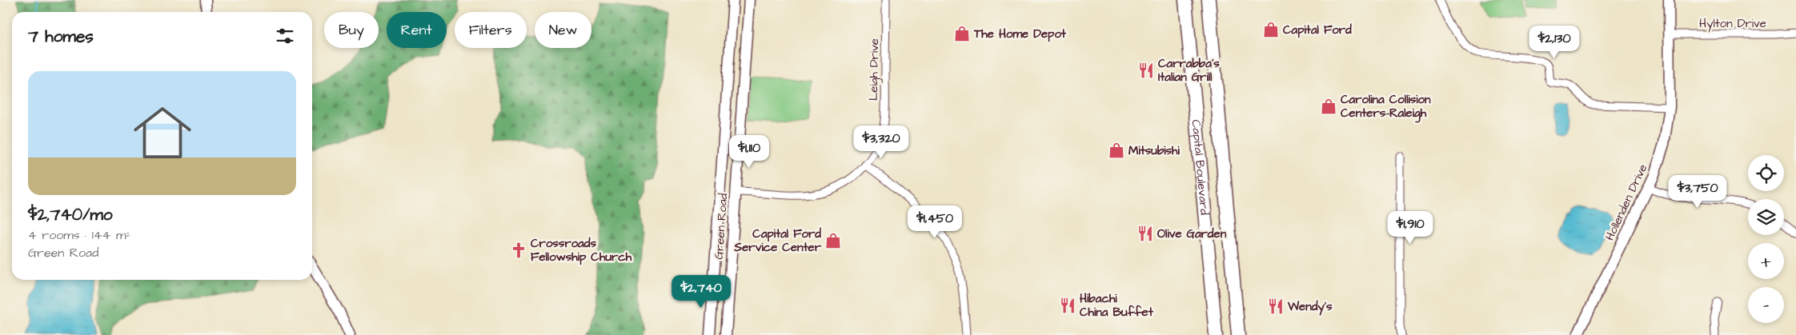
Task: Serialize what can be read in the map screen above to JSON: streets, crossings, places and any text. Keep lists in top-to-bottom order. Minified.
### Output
{"streets":{"highway":["Capital Boulevard"],"street":["Hylton Drive","Leigh Drive","Hollenden Drive","Green Road"]},"crossings":[["Hylton Drive","Hollenden Drive"],["Leigh Drive","Green Road"]],"places":{"shop":["Capital Ford","The Home Depot","Carolina Collision Centers-Raleigh","Mitsubishi","Capital Ford Service Center"],"restaurant":["Carrabba's Italian Grill","Olive Garden","Hibachi China Buffet","Wendy's"],"church":["Crossroads Fellowship Church"]},"page":{"chip":["Buy","Rent","Filters","New"],"heading":"7 homes","price":["$2,130","$3,320","$1,110","$3,750","$1,450","$1,910","$2,740"],"list":[{"name":"$2,740/mo","note":"4 rooms · 144 m² · Green Road"}],"map_buttons":["+","−"]}}
